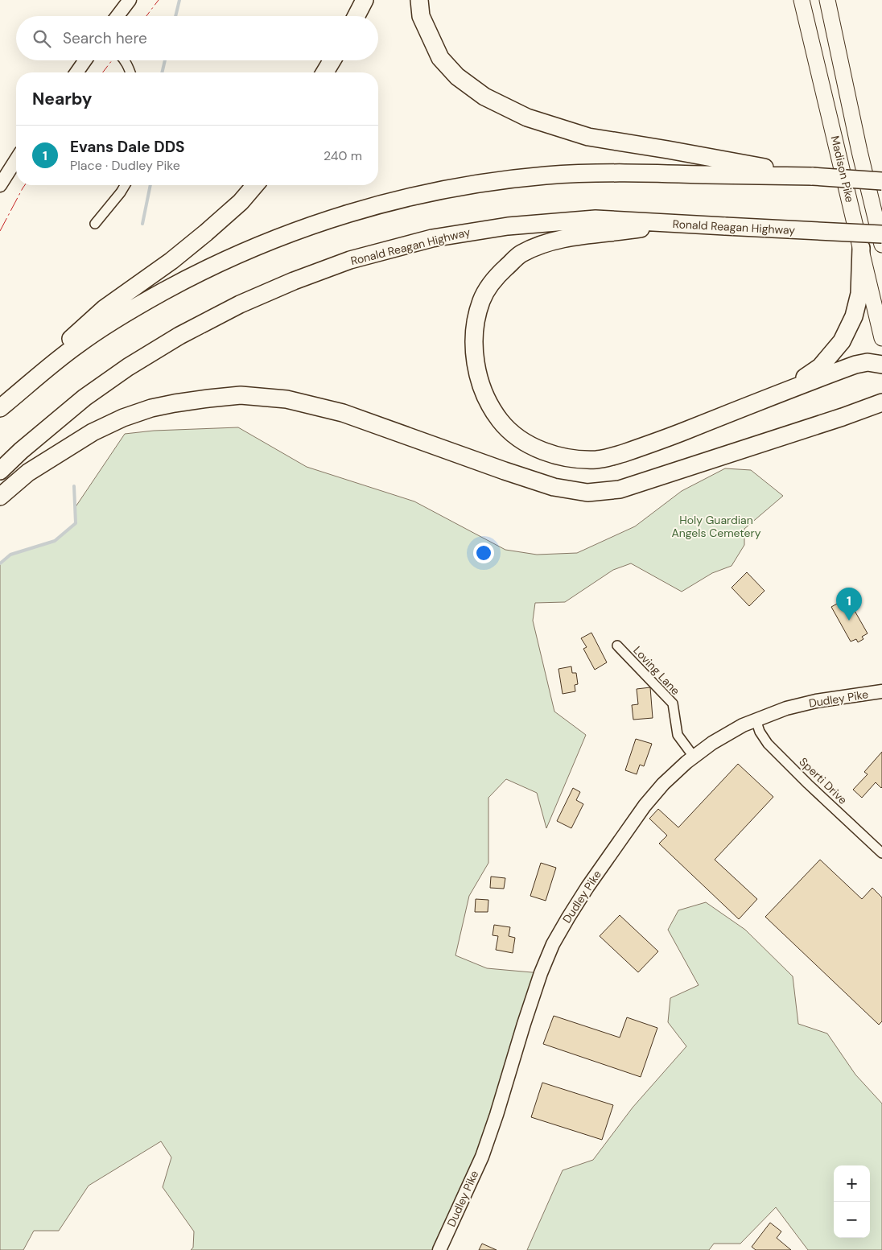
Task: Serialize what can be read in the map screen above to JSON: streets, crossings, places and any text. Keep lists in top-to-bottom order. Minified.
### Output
{"streets":{"highway":["Ronald Reagan Highway"],"main road":["Madison Pike"],"street":["Loving Lane","Dudley Pike","Sperti Drive"]},"crossings":[["Loving Lane","Dudley Pike"],["Dudley Pike","Sperti Drive"]],"parks":["Holy Guardian Angels Cemetery"],"page":{"search":"Search here","heading":"Nearby","list":[{"mark":"1","name":"Evans Dale DDS","note":"Place · Dudley Pike","value":"240 m"}],"pins":"1","map_buttons":["+","−"]}}
